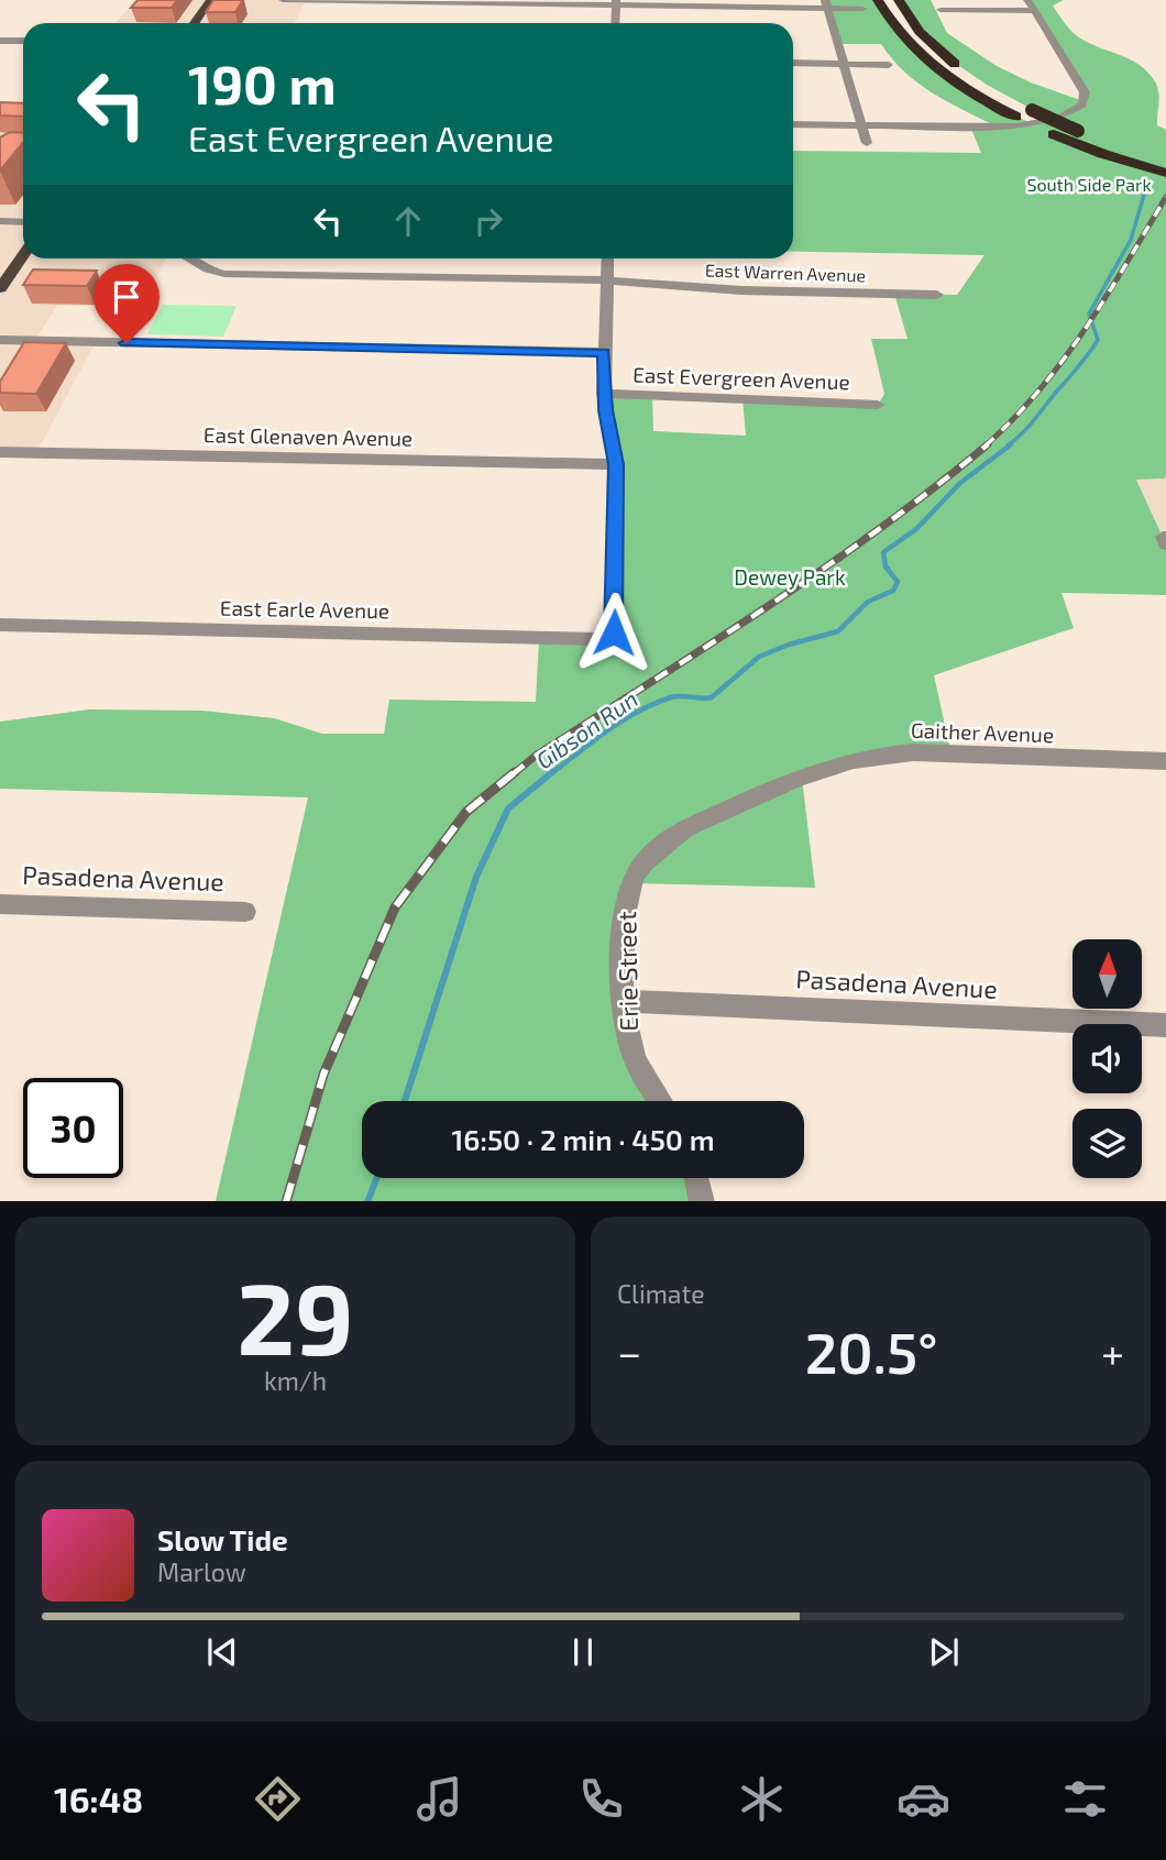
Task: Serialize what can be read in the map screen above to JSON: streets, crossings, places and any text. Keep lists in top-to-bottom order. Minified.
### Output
{"streets":{"street":["East Warren Avenue","East Evergreen Avenue","East Glenaven Avenue","East Earle Avenue","Gaither Avenue","Pasadena Avenue","Erie Street"]},"crossings":[["East Glenaven Avenue","East Earle Avenue"],["Gaither Avenue","Erie Street"],["Pasadena Avenue","Erie Street"]],"water":["Gibson Run"],"parks":["South Side Park","Dewey Park"],"north":"top","page":{"turn":["190 m","East Evergreen Avenue"],"limit":"30","trip":"16:50 · 2 min · 450 m","tile":[["29","km/h"],"Climate"],"heat":["−","20.5°","+"],"song":["Slow Tide","Marlow"],"tabs":"16:48"}}
